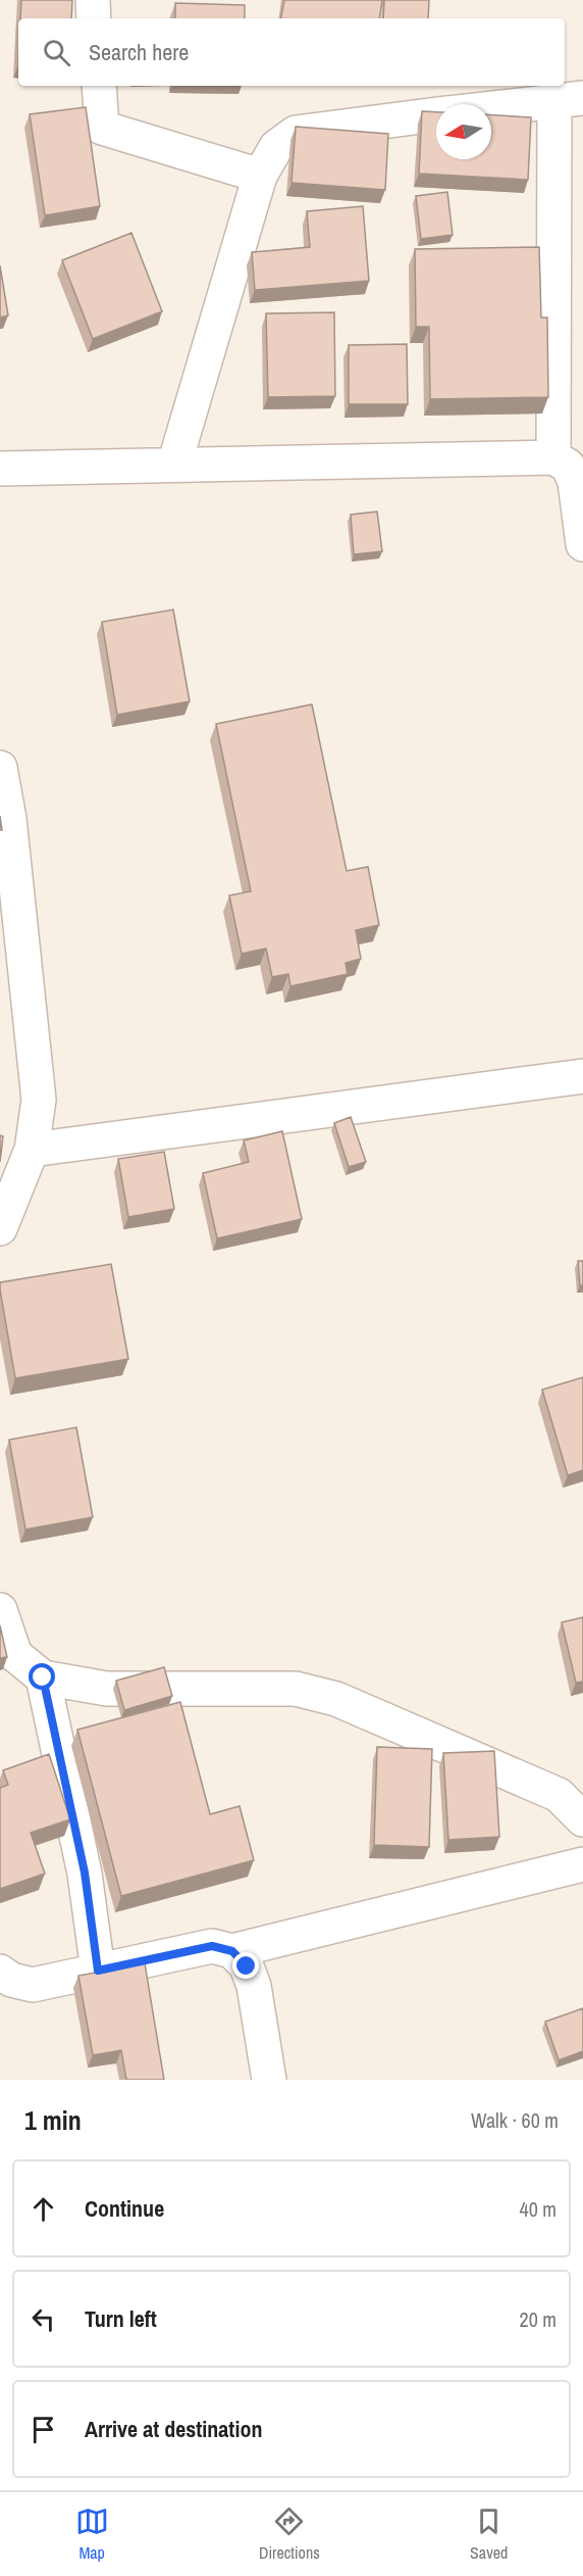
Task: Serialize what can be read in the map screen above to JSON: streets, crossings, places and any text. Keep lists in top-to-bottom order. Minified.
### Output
{"north":"left","page":{"search":"Search here","heading":["1 min","Walk · 60 m"],"list":[["Continue","40 m"],["Turn left","20 m"],"Arrive at destination"],"nav":["Map","Directions","Saved"]}}
